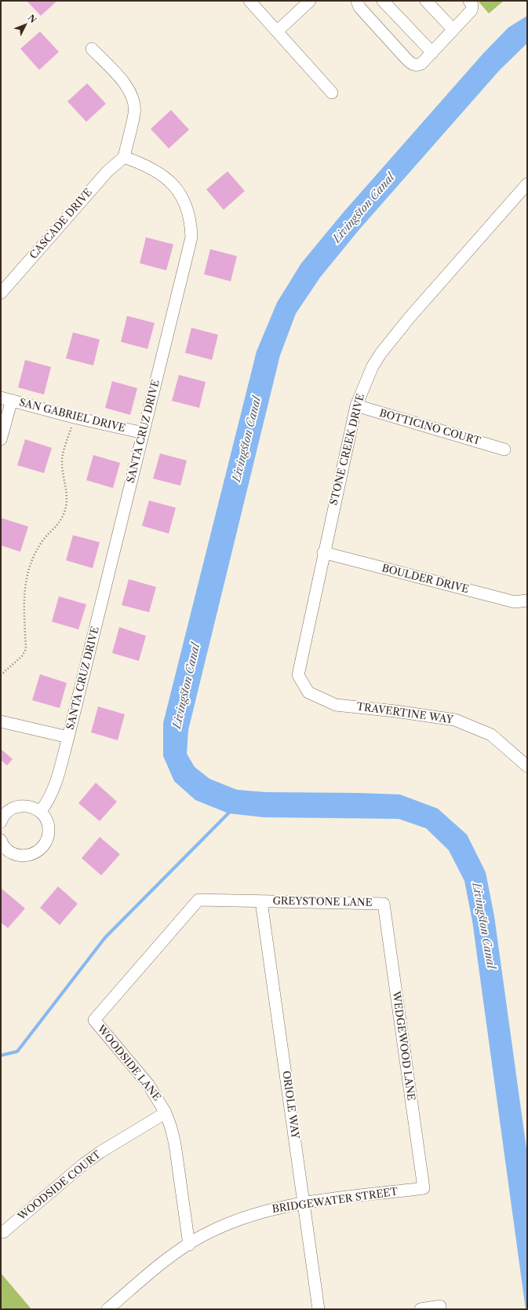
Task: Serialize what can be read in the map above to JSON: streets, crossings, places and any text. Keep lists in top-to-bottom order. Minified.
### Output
{"streets":{"street":["CASCADE DRIVE","SAN GABRIEL DRIVE","BOTTICINO COURT","SANTA CRUZ DRIVE","STONE CREEK DRIVE","BOULDER DRIVE","TRAVERTINE WAY","GREYSTONE LANE","WEDGEWOOD LANE","WOODSIDE LANE","ORIOLE WAY","WOODSIDE COURT","BRIDGEWATER STREET"]},"crossings":[["CASCADE DRIVE","SANTA CRUZ DRIVE"],["SAN GABRIEL DRIVE","SANTA CRUZ DRIVE"],["BOTTICINO COURT","STONE CREEK DRIVE"],["STONE CREEK DRIVE","BOULDER DRIVE"],["STONE CREEK DRIVE","TRAVERTINE WAY"],["GREYSTONE LANE","WEDGEWOOD LANE"],["GREYSTONE LANE","WOODSIDE LANE"],["GREYSTONE LANE","ORIOLE WAY"],["WEDGEWOOD LANE","BRIDGEWATER STREET"],["WOODSIDE LANE","WOODSIDE COURT"],["WOODSIDE LANE","BRIDGEWATER STREET"],["ORIOLE WAY","BRIDGEWATER STREET"]],"water":["Livingston Canal"],"north":"top right"}
